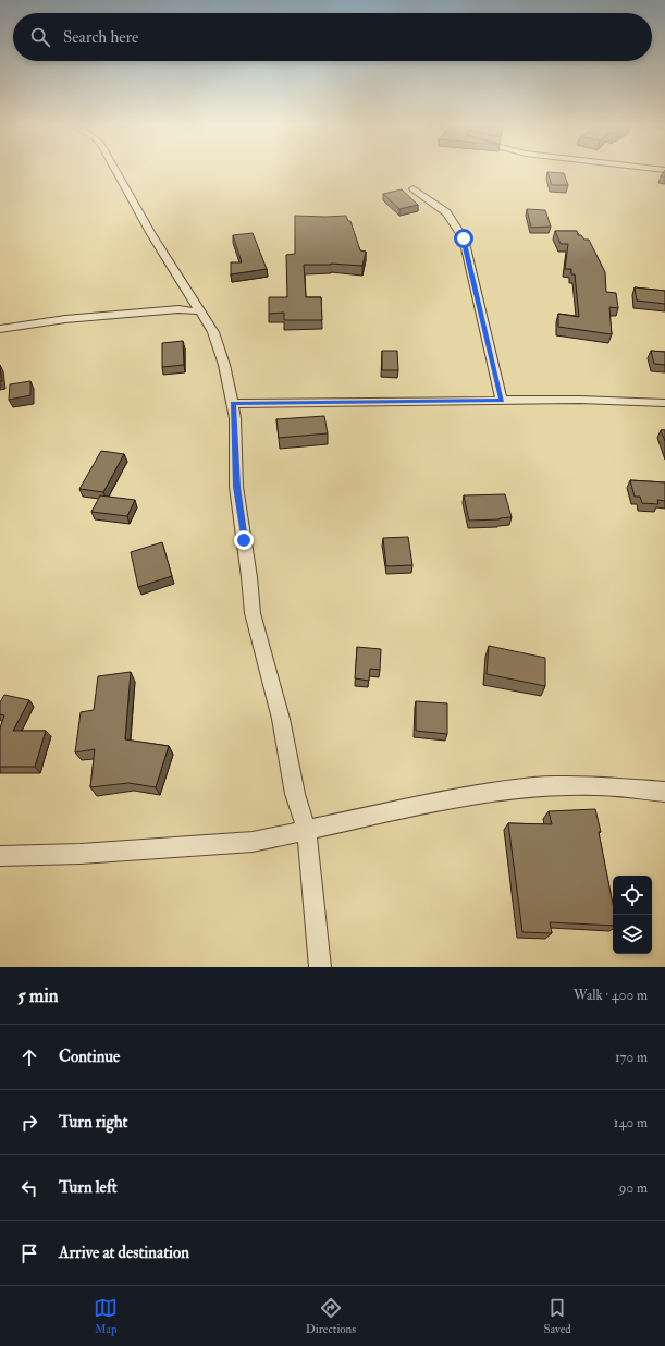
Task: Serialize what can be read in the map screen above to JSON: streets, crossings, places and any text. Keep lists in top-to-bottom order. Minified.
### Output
{"page":{"search":"Search here","heading":["5 min","Walk · 400 m"],"list":[["Continue","170 m"],["Turn right","140 m"],["Turn left","90 m"],"Arrive at destination"],"nav":["Map","Directions","Saved"]}}
